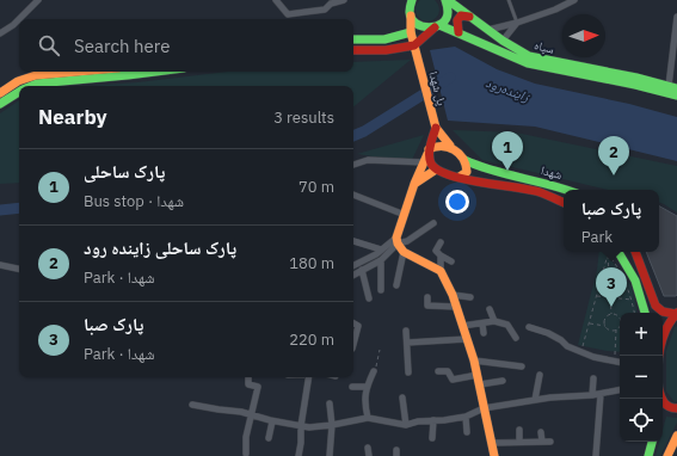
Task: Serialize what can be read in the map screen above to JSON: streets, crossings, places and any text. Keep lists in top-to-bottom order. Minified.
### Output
{"streets":{"main road":["سپاه","پل شهدا","شهدا"]},"crossings":[["سپاه","پل شهدا"]],"water":["زاینده‌رود"],"north":"right","page":{"search":"Search here","heading":["Nearby","3 results"],"pins":["1","2","3"],"list":[{"mark":"1","name":"پارک ساحلی","note":"Bus stop · شهدا","value":"70 m"},{"mark":"2","name":"پارک ساحلی زاینده رود","note":"Park · شهدا","value":"180 m"},{"mark":"3","name":"پارک صبا","note":"Park · شهدا","value":"220 m"}],"popup":["پارک صبا","Park"],"map_buttons":["+","−"]}}
